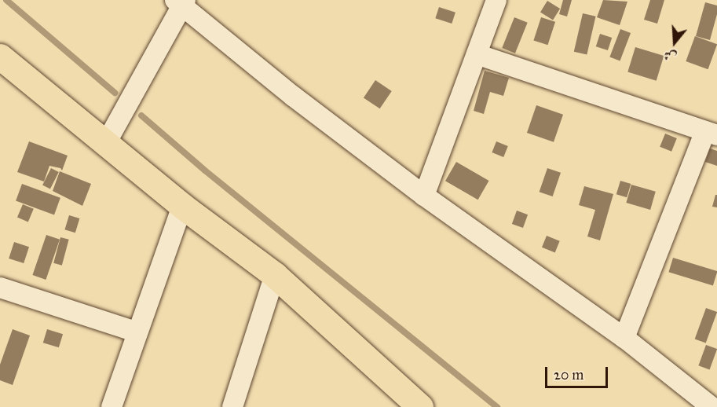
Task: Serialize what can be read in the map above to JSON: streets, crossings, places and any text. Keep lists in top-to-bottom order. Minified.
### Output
{"scale_bar":"20 m","north":"bottom"}
